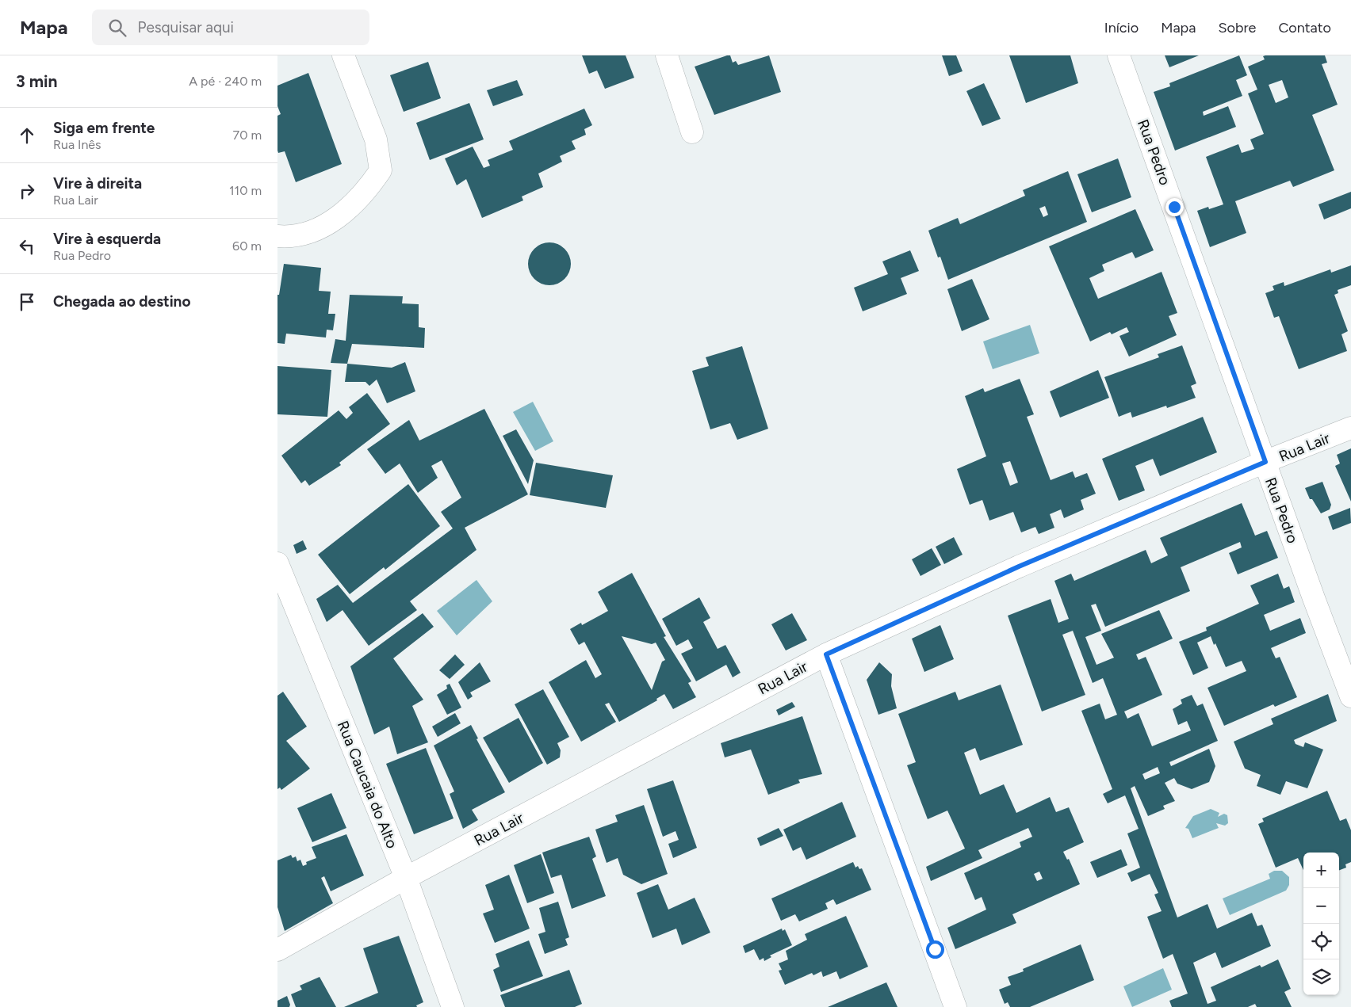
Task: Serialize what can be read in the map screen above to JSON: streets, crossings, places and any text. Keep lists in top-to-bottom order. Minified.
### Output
{"streets":{"street":["Rua Pedro","Rua Lair","Rua Caucaia do Alto"]},"crossings":[["Rua Pedro","Rua Lair"],["Rua Lair","Rua Caucaia do Alto"]],"page":{"header":"Mapa","search":"Pesquisar aqui","nav":["Início","Mapa","Sobre","Contato"],"heading":["3 min","A pé · 240 m"],"list":[["Siga em frente","Rua Inês","70 m"],["Vire à direita","Rua Lair","110 m"],["Vire à esquerda","Rua Pedro","60 m"],"Chegada ao destino"],"map_buttons":["+","−"]}}
